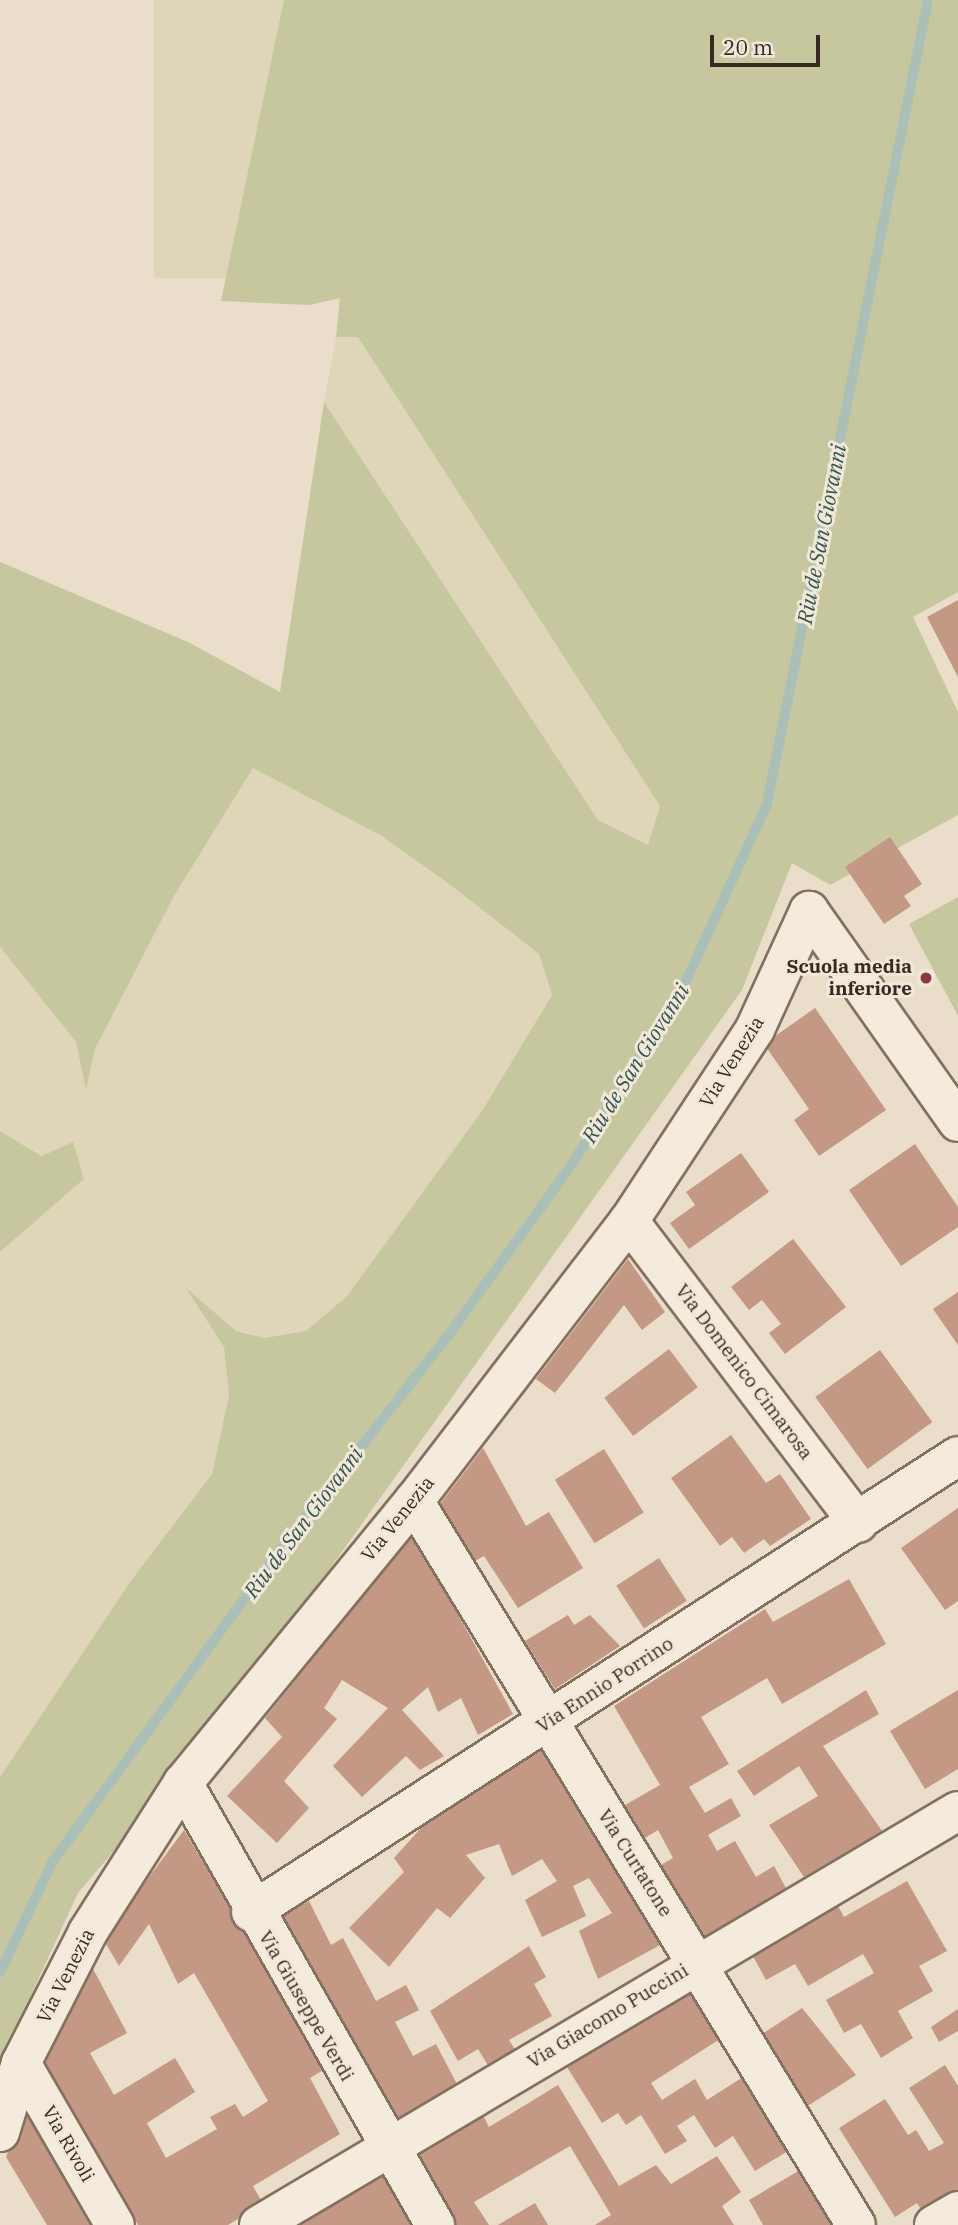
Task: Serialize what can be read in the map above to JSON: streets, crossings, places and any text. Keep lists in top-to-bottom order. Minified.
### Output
{"streets":{"street":["Via Venezia","Via Domenico Cimarosa","Via Ennio Porrino","Via Curtatone","Via Giuseppe Verdi","Via Giacomo Puccini","Via Rivoli"]},"crossings":[["Via Venezia","Via Domenico Cimarosa"],["Via Venezia","Via Curtatone"],["Via Venezia","Via Giuseppe Verdi"],["Via Venezia","Via Rivoli"],["Via Domenico Cimarosa","Via Ennio Porrino"],["Via Ennio Porrino","Via Curtatone"],["Via Ennio Porrino","Via Giuseppe Verdi"],["Via Curtatone","Via Giacomo Puccini"],["Via Giuseppe Verdi","Via Giacomo Puccini"]],"water":["Riu de San Giovanni"],"places":["Scuola media inferiore"],"scale_bar":"20 m"}
